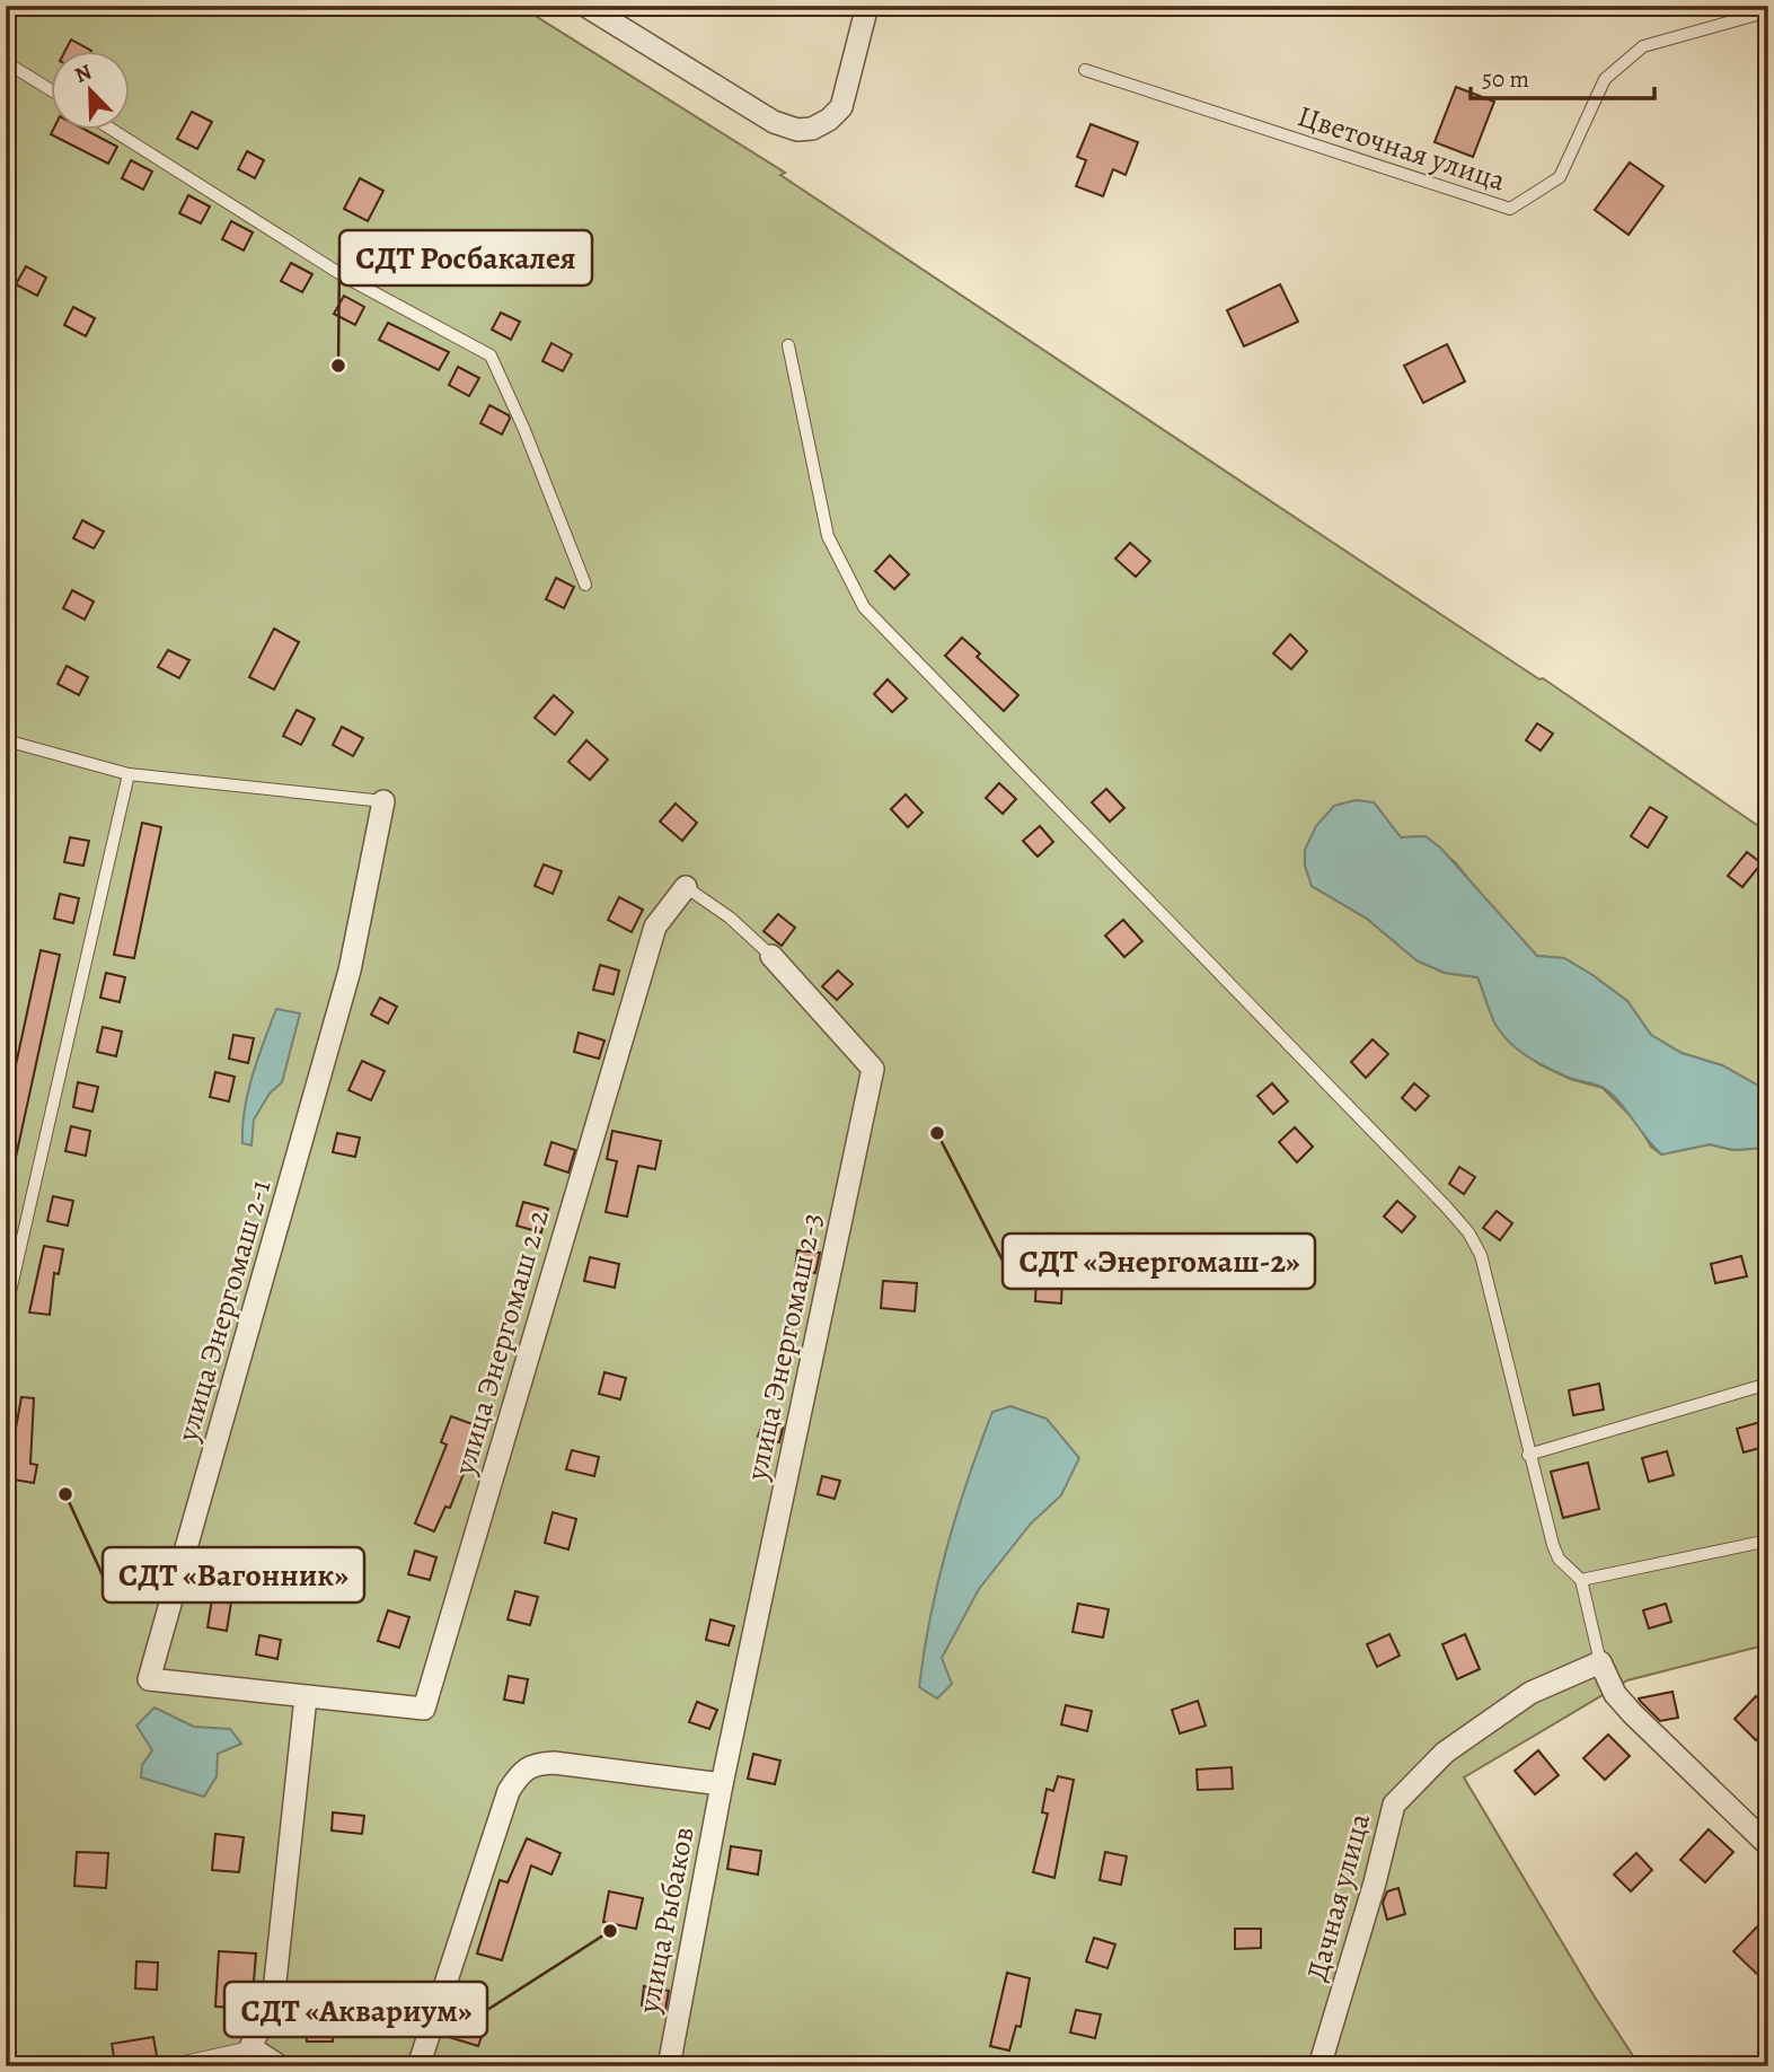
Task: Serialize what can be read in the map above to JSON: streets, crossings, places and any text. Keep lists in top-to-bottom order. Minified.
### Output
{"streets":{"street":["улица Энергомаш 2-1","улица Энергомаш 2-2","улица Энергомаш 2-3","Дачная улица","улица Рыбаков"],"lane":["Цветочная улица"]},"crossings":[["улица Энергомаш 2-1","улица Энергомаш 2-2"],["улица Энергомаш 2-3","улица Рыбаков"]],"places":["СДТ Росбакалея","СДТ «Энергомаш-2»","СДТ «Вагонник»","СДТ «Аквариум»"],"scale_bar":"50 m","north":"top left"}
